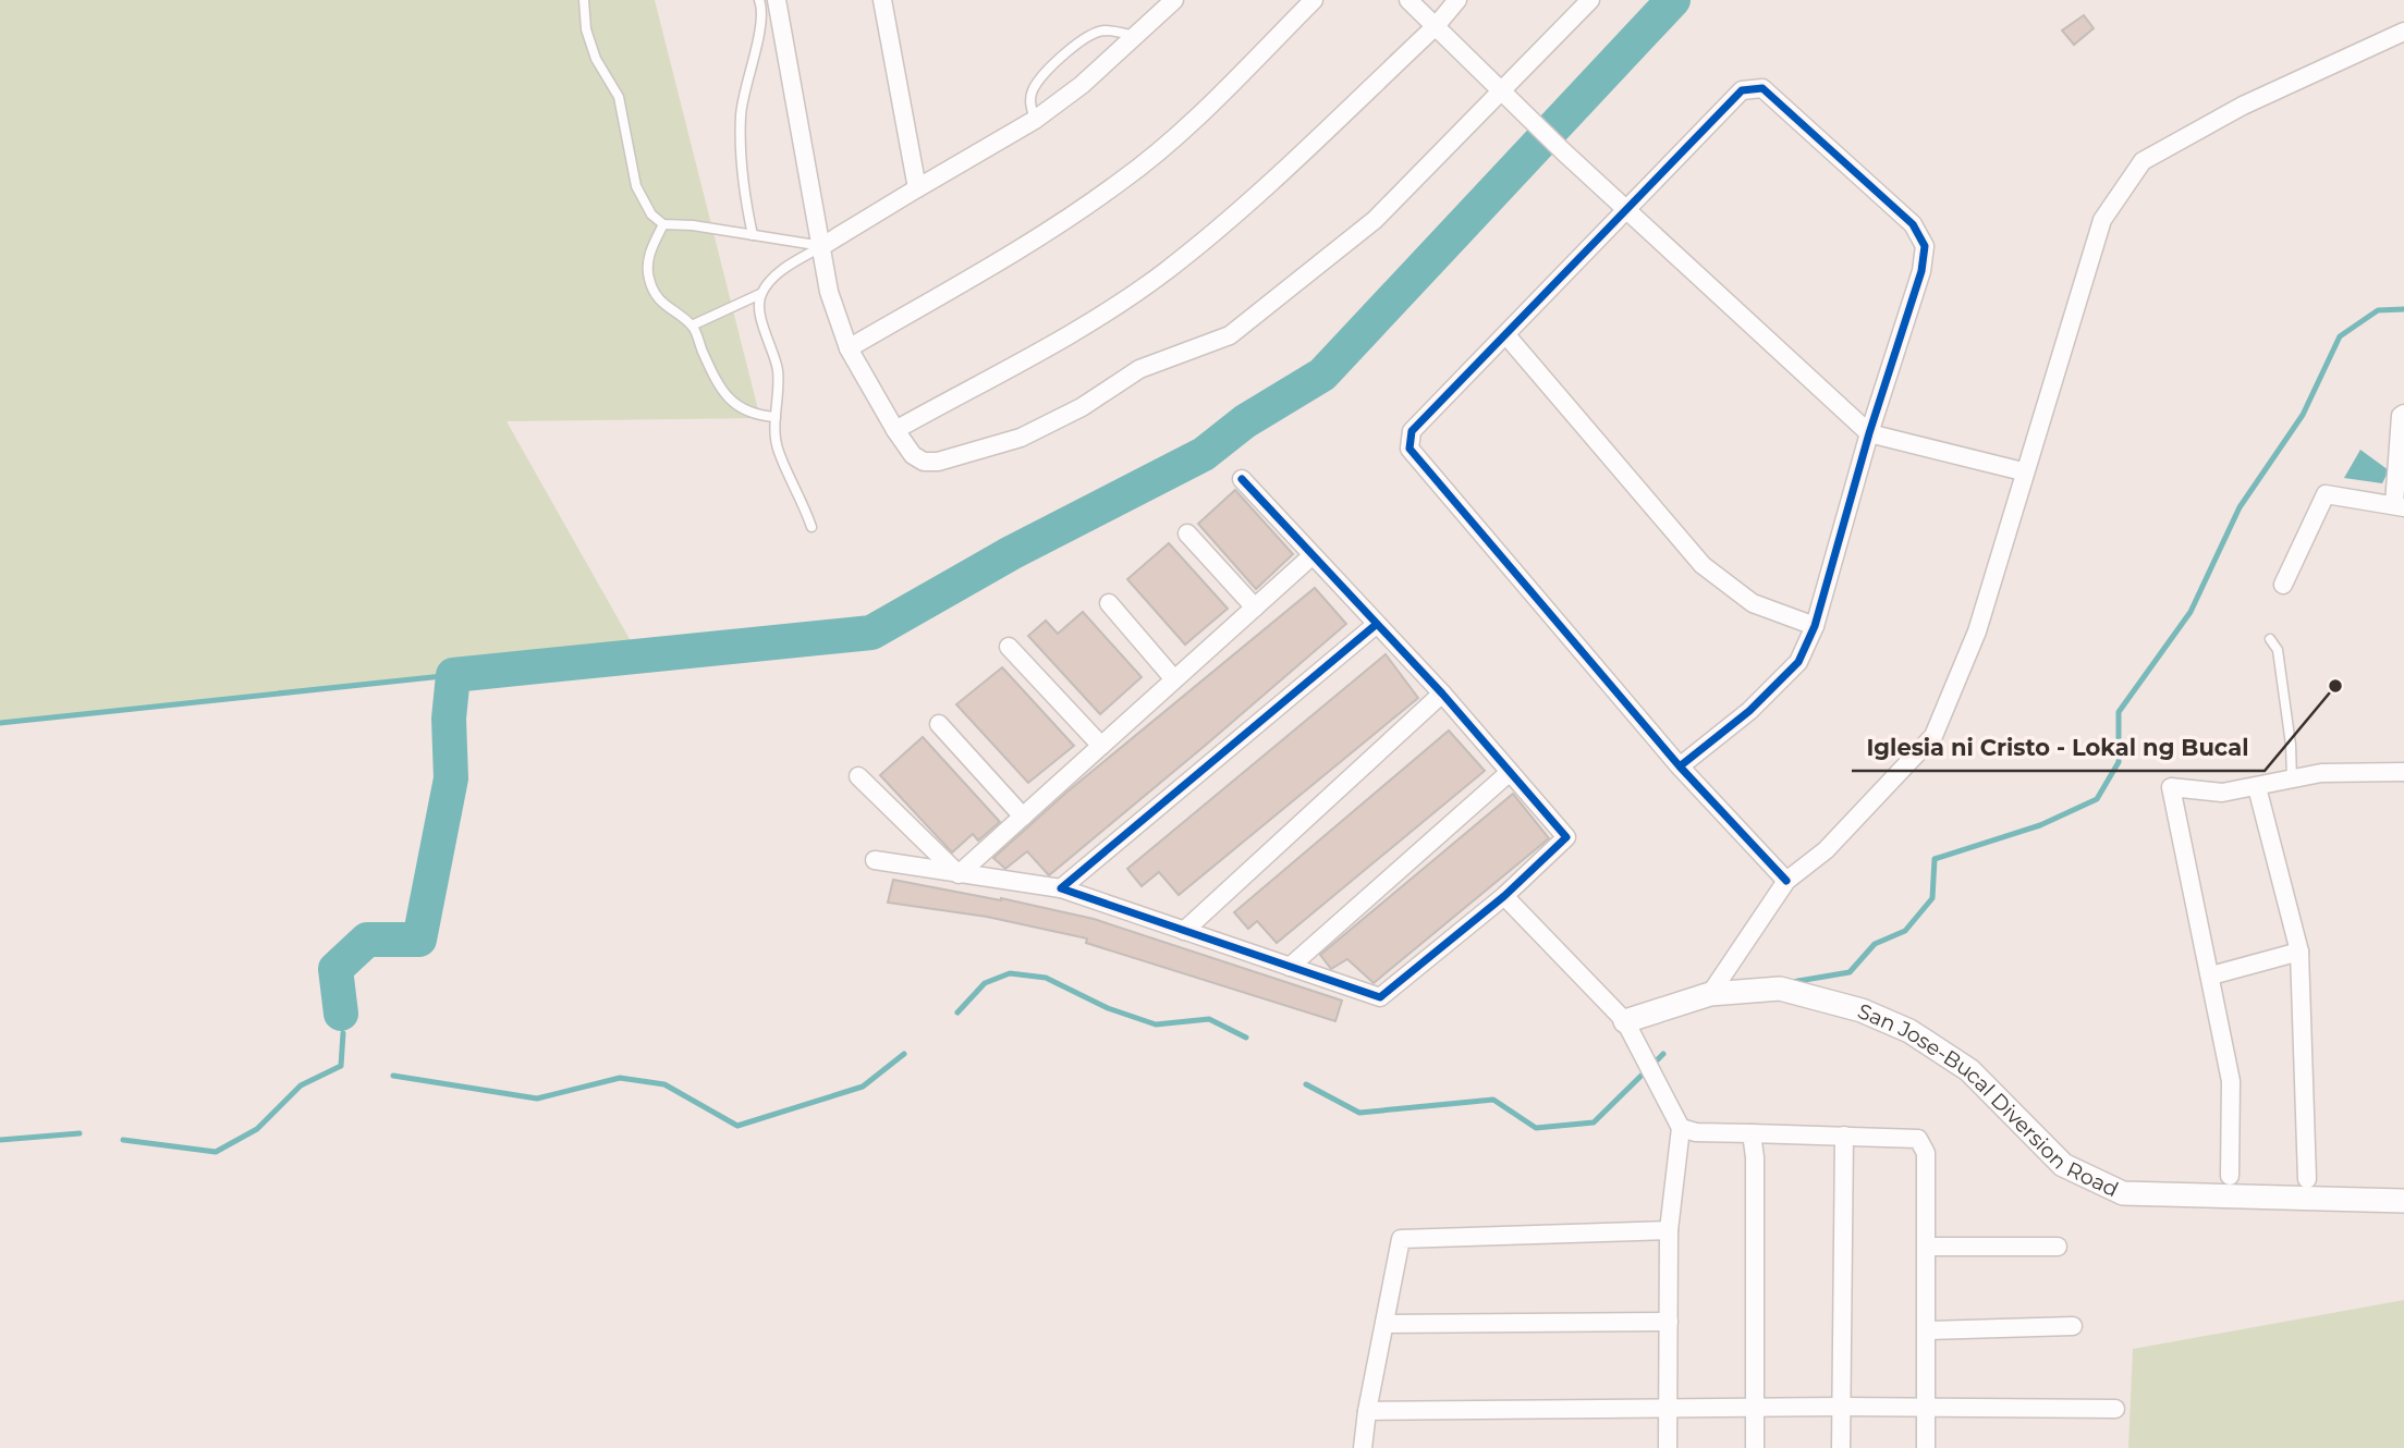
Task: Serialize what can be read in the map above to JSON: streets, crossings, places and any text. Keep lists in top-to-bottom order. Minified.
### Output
{"streets":{"main road":["San Jose-Bucal Diversion Road"]},"places":["Iglesia ni Cristo - Lokal ng Bucal"]}
